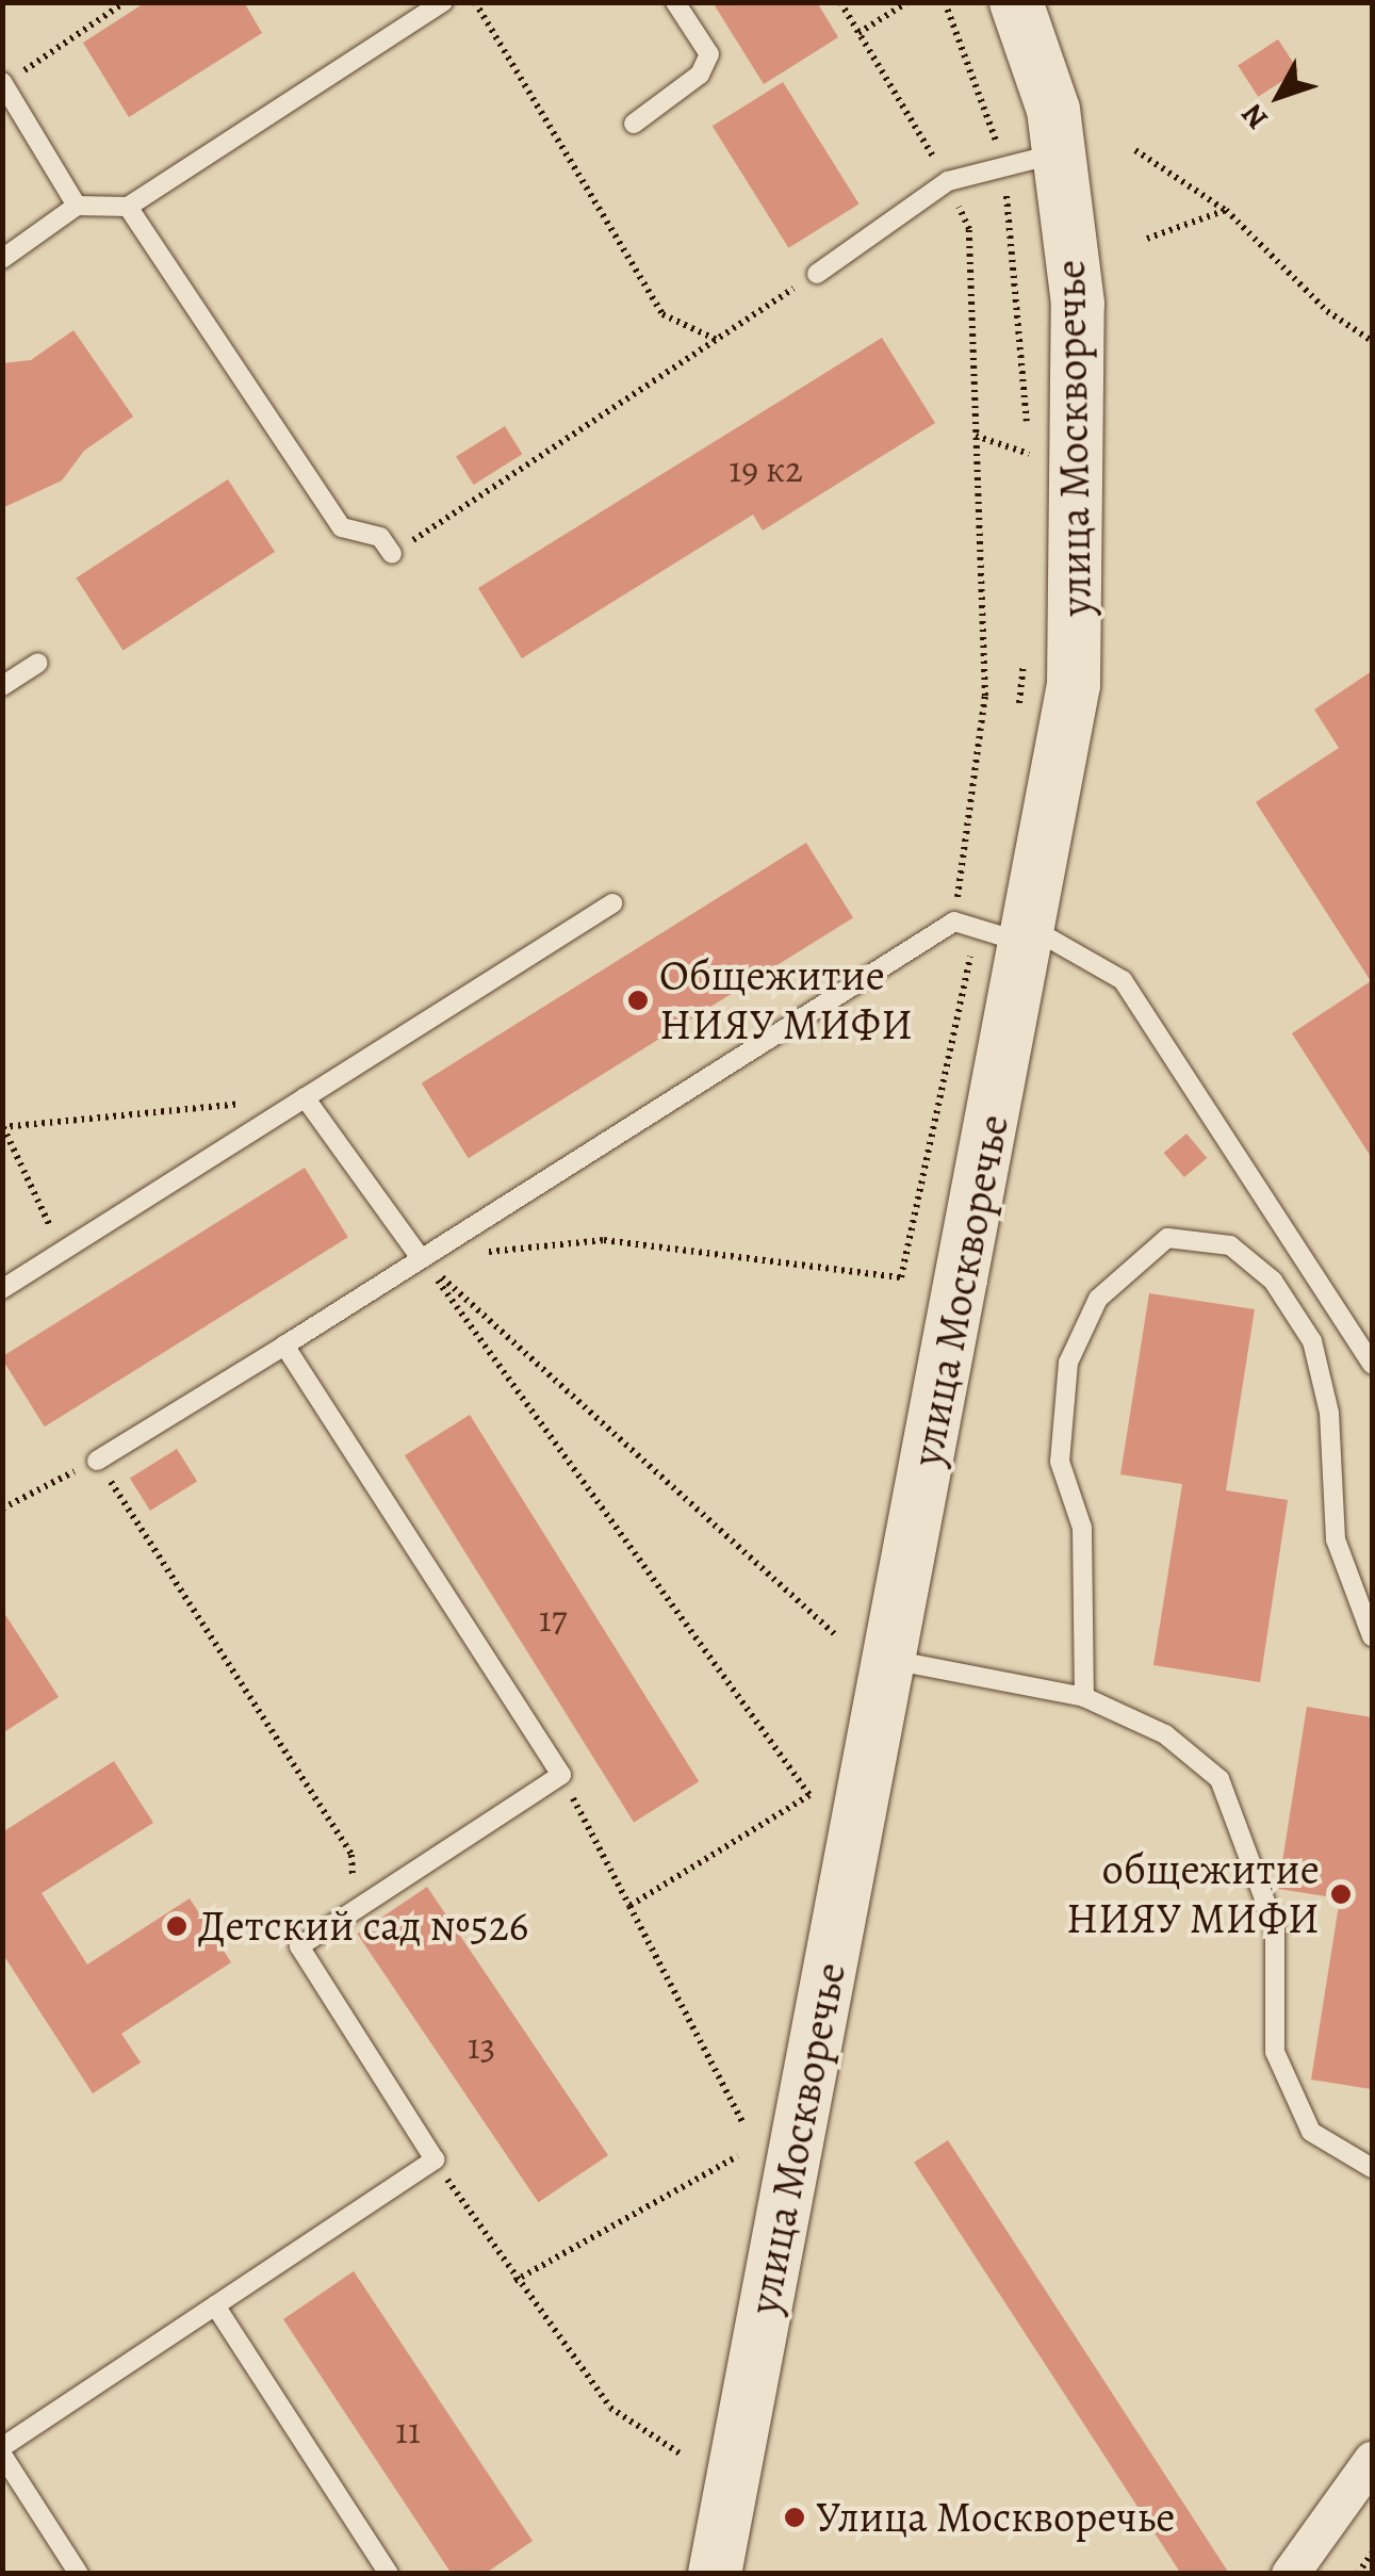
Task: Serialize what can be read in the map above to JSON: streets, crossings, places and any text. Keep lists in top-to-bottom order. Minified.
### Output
{"streets":{"main road":["улица Москворечье"]},"places":["Общежитие НИЯУ МИФИ","общежитие НИЯУ МИФИ","Детский сад №526","Улица Москворечье"],"house_numbers":["19 к2","17","13","11"],"north":"bottom left"}
